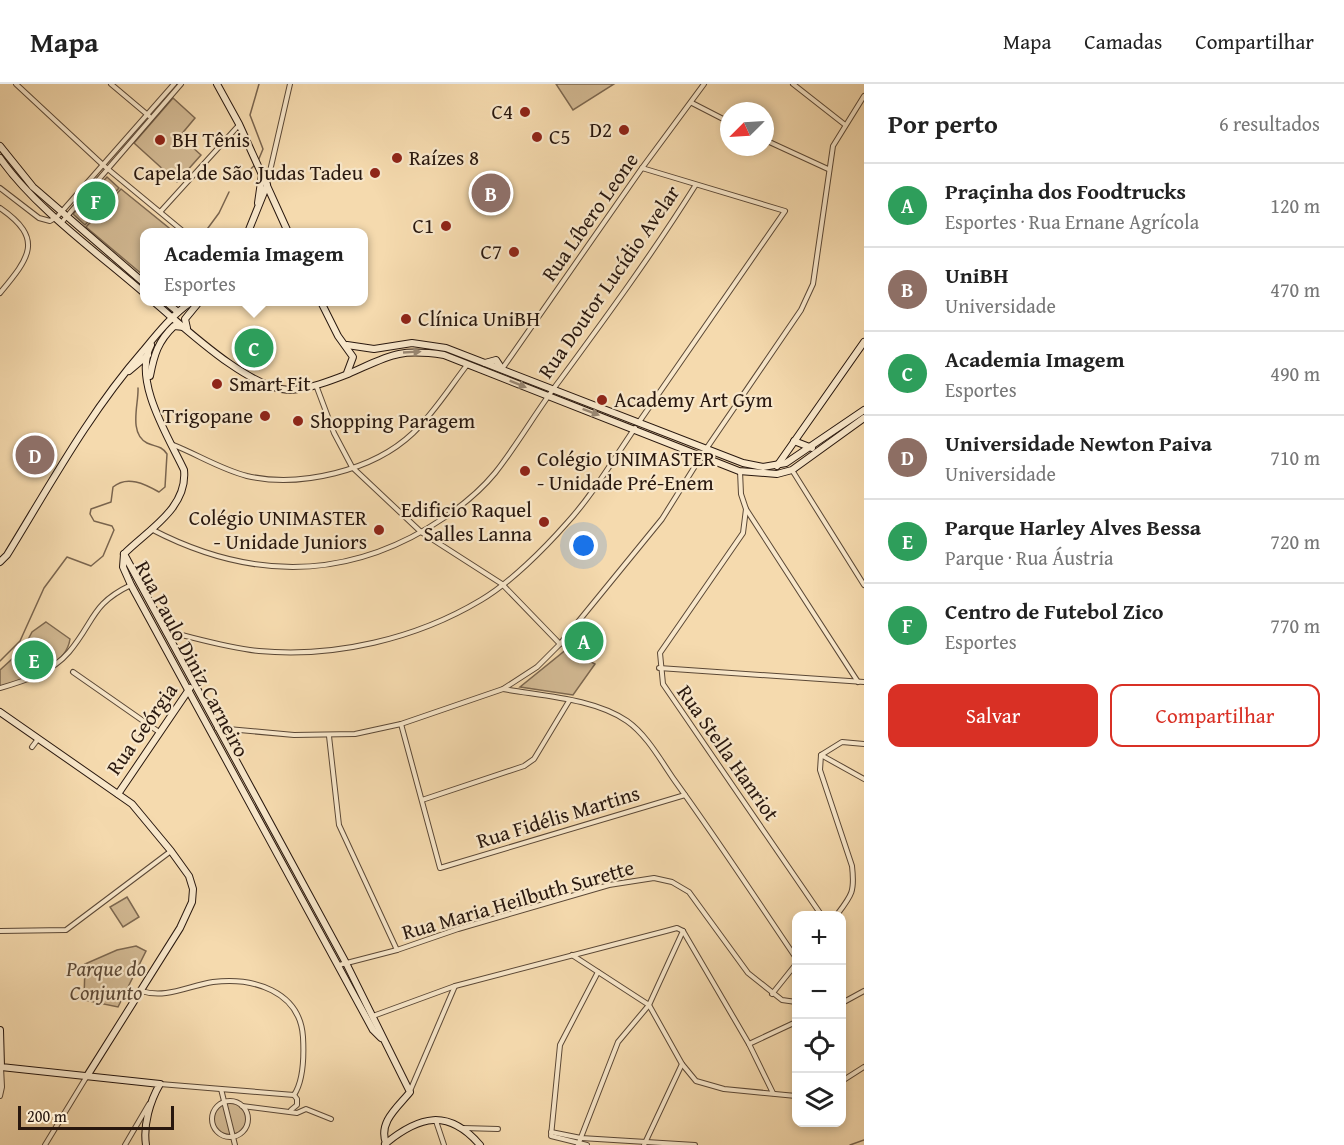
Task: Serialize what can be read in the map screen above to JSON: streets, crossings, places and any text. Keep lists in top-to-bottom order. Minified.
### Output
{"streets":{"street":["Rua Líbero Leone","Rua Doutor Lucídio Avelar","Rua Paulo Diniz Carneiro","Rua Geórgia","Rua Stella Hanriot","Rua Fidélis Martins","Rua Maria Heilbuth Surette"]},"crossings":[["Rua Paulo Diniz Carneiro","Rua Geórgia"],["Rua Paulo Diniz Carneiro","Rua Maria Heilbuth Surette"]],"parks":["Parque do Conjunto"],"places":["C4","D2","C5","BH Tênis","Raízes 8","Capela de São Judas Tadeu","C1","C7","Clínica UniBH","Smart Fit","Academy Art Gym","Trigopane","Shopping Paragem","Colégio UNIMASTER - Unidade Pré-Enem","Edificio Raquel Salles Lanna","Colégio UNIMASTER - Unidade Juniors"],"scale_bar":"200 m","north":"bottom left","page":{"header":"Mapa","nav":["Mapa","Camadas","Compartilhar"],"heading":["Por perto","6 resultados"],"list":[{"mark":"A","name":"Praçinha dos Foodtrucks","note":"Esportes · Rua Ernane Agrícola","value":"120 m"},{"mark":"B","name":"UniBH","note":"Universidade","value":"470 m"},{"mark":"C","name":"Academia Imagem","note":"Esportes","value":"490 m"},{"mark":"D","name":"Universidade Newton Paiva","note":"Universidade","value":"710 m"},{"mark":"E","name":"Parque Harley Alves Bessa","note":"Parque · Rua Áustria","value":"720 m"},{"mark":"F","name":"Centro de Futebol Zico","note":"Esportes","value":"770 m"}],"pins":["B","F","C","D","A","E"],"popup":["Academia Imagem","Esportes"],"buttons":["Salvar","Compartilhar"],"map_buttons":["+","−"],"scale":"200 m"}}
